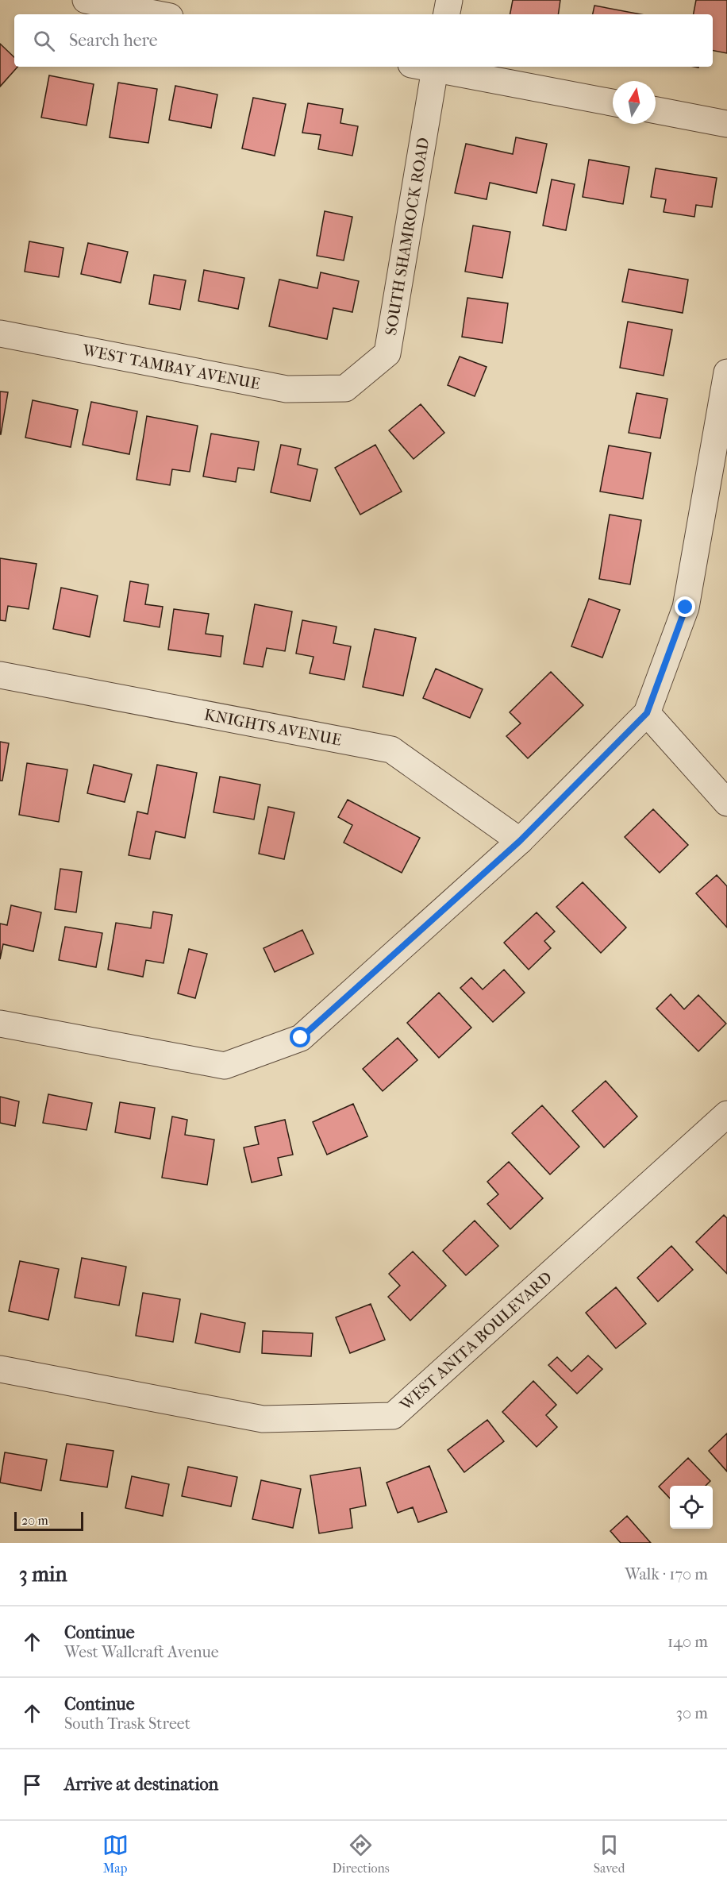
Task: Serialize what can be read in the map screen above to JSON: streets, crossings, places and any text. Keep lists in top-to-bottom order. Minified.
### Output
{"streets":{"street":["SOUTH SHAMROCK ROAD","WEST TAMBAY AVENUE","KNIGHTS AVENUE","WEST ANITA BOULEVARD"]},"crossings":[["SOUTH SHAMROCK ROAD","WEST TAMBAY AVENUE"]],"scale_bar":"20 m","north":"top","page":{"search":"Search here","scale":"20 m","heading":["3 min","Walk · 170 m"],"list":[["Continue","West Wallcraft Avenue","140 m"],["Continue","South Trask Street","30 m"],"Arrive at destination"],"nav":["Map","Directions","Saved"]}}
